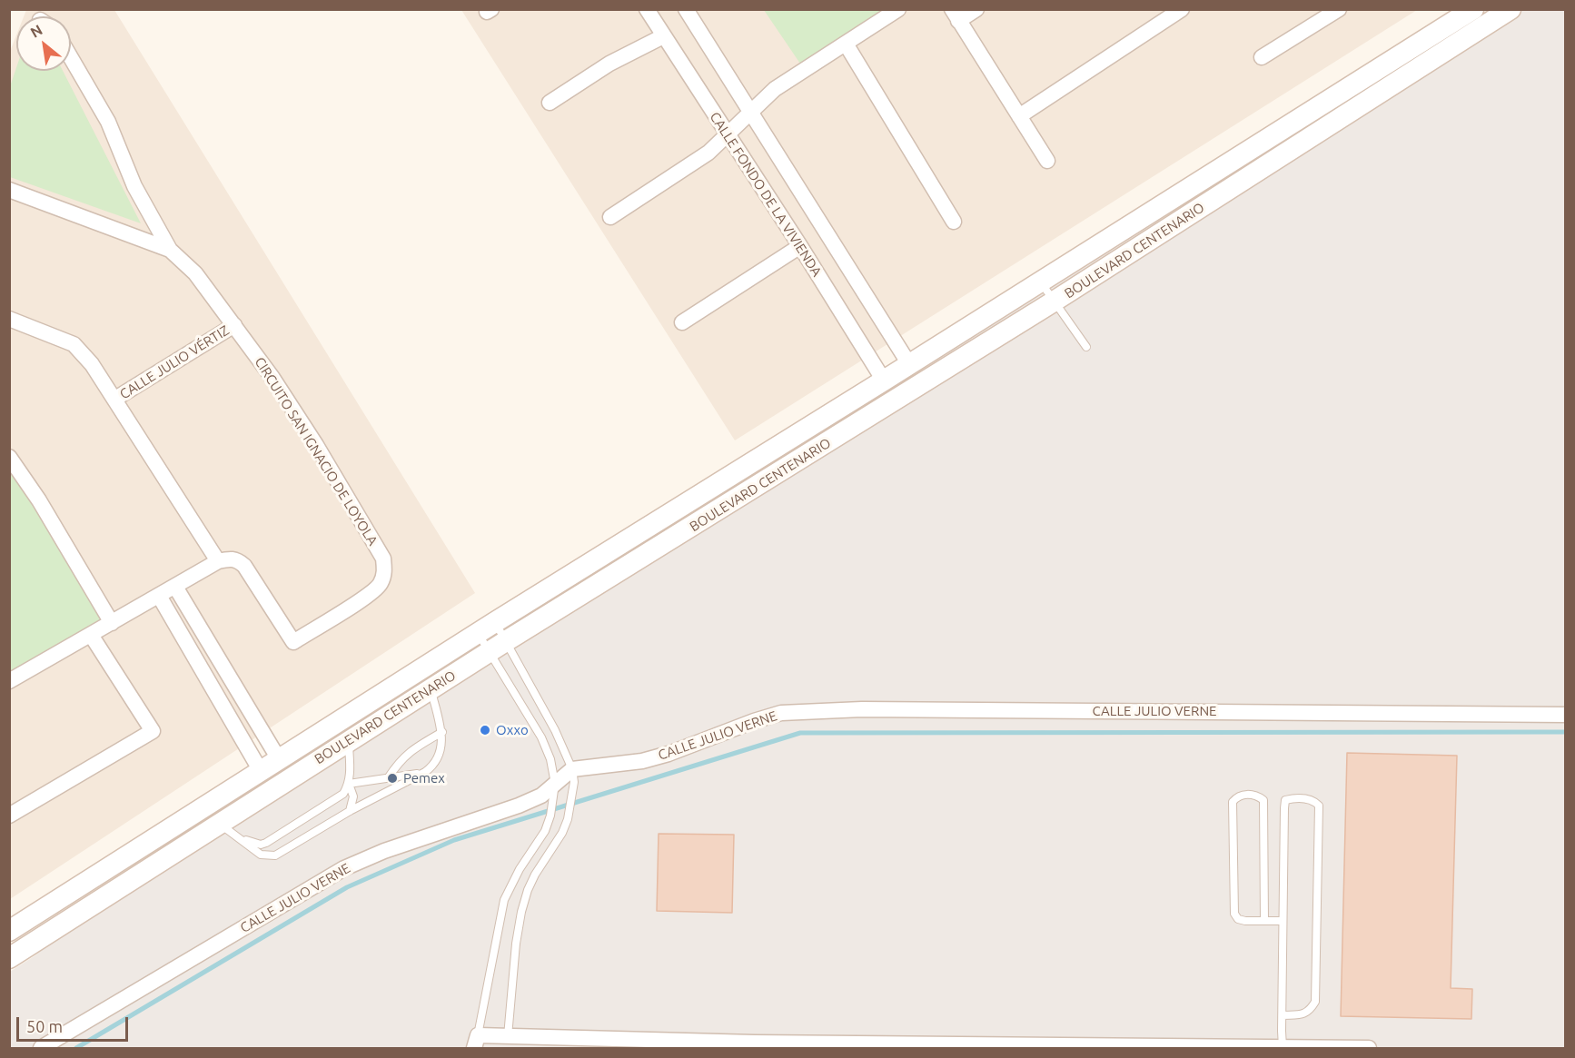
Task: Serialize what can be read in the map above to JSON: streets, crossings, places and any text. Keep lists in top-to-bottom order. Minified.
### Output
{"streets":{"main road":["BOULEVARD CENTENARIO"],"street":["CALLE FONDO DE LA VIVIENDA","CALLE JULIO VÉRTIZ","CIRCUITO SAN IGNACIO DE LOYOLA","CALLE JULIO VERNE"]},"crossings":[["CALLE FONDO DE LA VIVIENDA","BOULEVARD CENTENARIO"],["CALLE JULIO VÉRTIZ","CIRCUITO SAN IGNACIO DE LOYOLA"]],"places":["Oxxo","Pemex"],"scale_bar":"50 m","north":"top left"}
